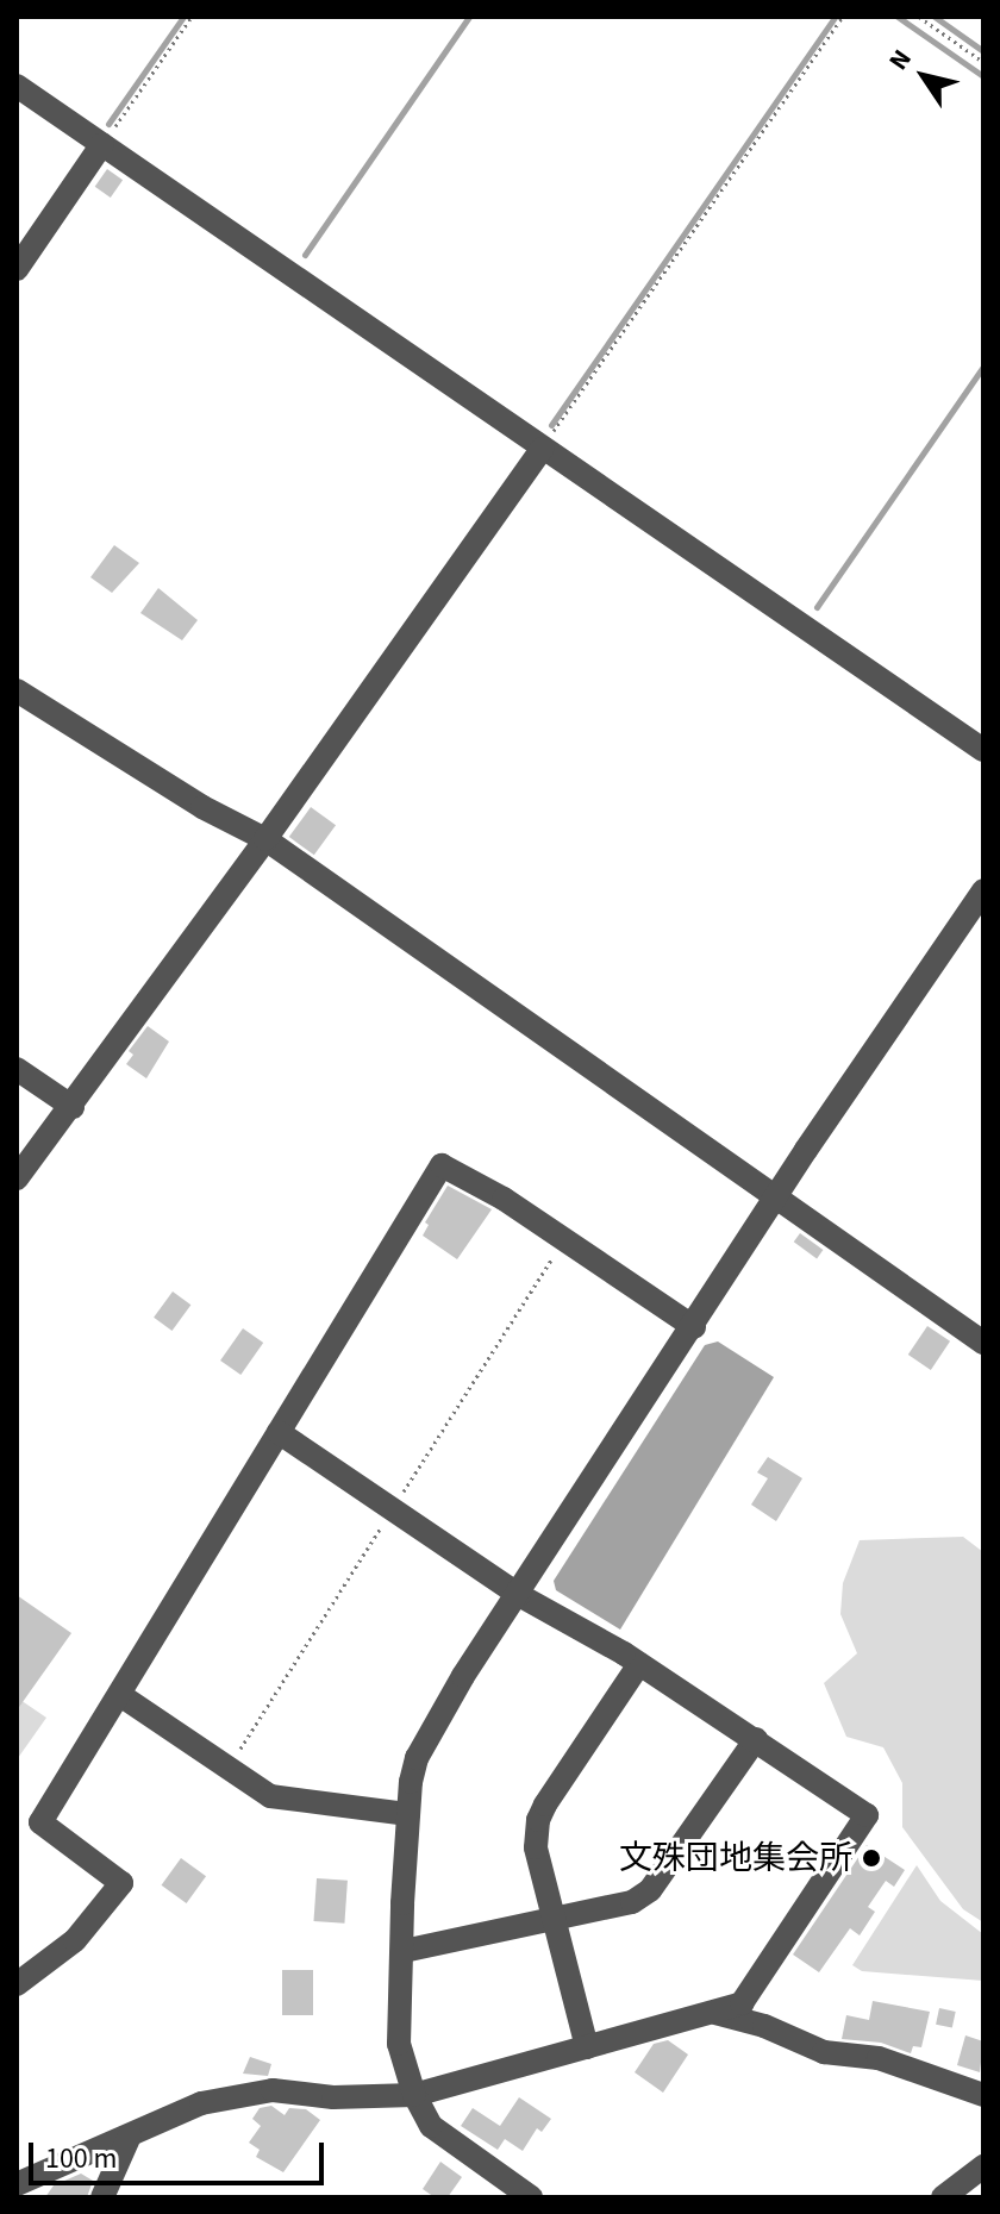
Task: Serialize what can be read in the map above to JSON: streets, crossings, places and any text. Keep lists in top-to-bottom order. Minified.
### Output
{"places":["文殊団地集会所"],"scale_bar":"100 m","north":"top left"}
